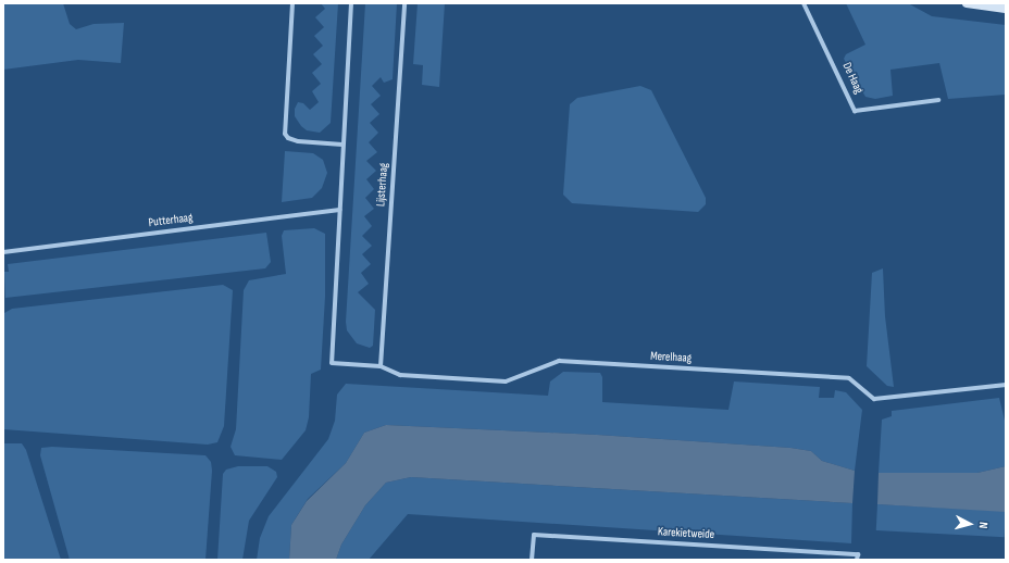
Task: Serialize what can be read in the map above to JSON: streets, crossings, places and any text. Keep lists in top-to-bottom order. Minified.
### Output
{"streets":{"street":["De Haag","Lijsterhaag","Putterhaag","Merelhaag","Karekietweide"]},"crossings":[["Lijsterhaag","Merelhaag"],["Putterhaag","Merelhaag"]],"north":"right"}
